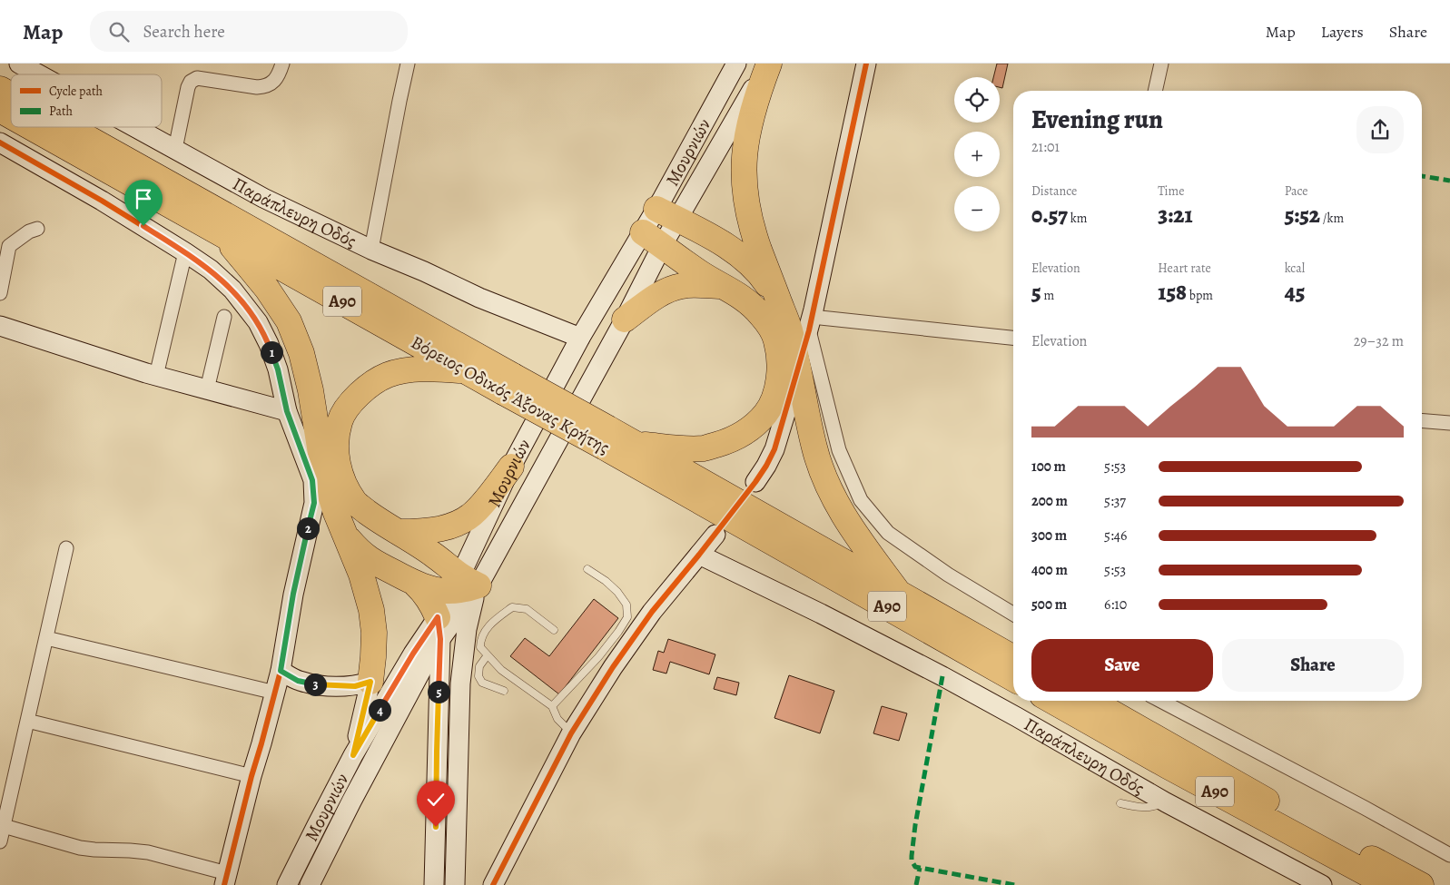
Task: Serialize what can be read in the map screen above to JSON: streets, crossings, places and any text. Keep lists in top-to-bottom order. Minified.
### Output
{"streets":{"highway":["Α90","Βόρειος Οδικός Άξονας Κρήτης"],"street":["Μουρνιών","Παράπλευρη Οδός"]},"crossings":[["Μουρνιών","Παράπλευρη Οδός"]],"legend":["Cycle path","Path"],"page":{"header":"Map","search":"Search here","nav":["Map","Layers","Share"],"map_buttons":["+","−"],"heading":["Evening run","21:01"],"stats":[["Distance","0.57 km"],["Time","3:21"],["Pace","5:52 /km"],["Elevation","5 m"],["Heart rate","158 bpm"],["kcal","45"]],"chart":["Elevation","29–32 m"],"pins":["1","2","3","5","4"],"list":[{"name":"100 m","note":"5:53"},{"name":"200 m","note":"5:37"},{"name":"300 m","note":"5:46"},{"name":"400 m","note":"5:53"},{"name":"500 m","note":"6:10"}],"buttons":["Save","Share"]}}
